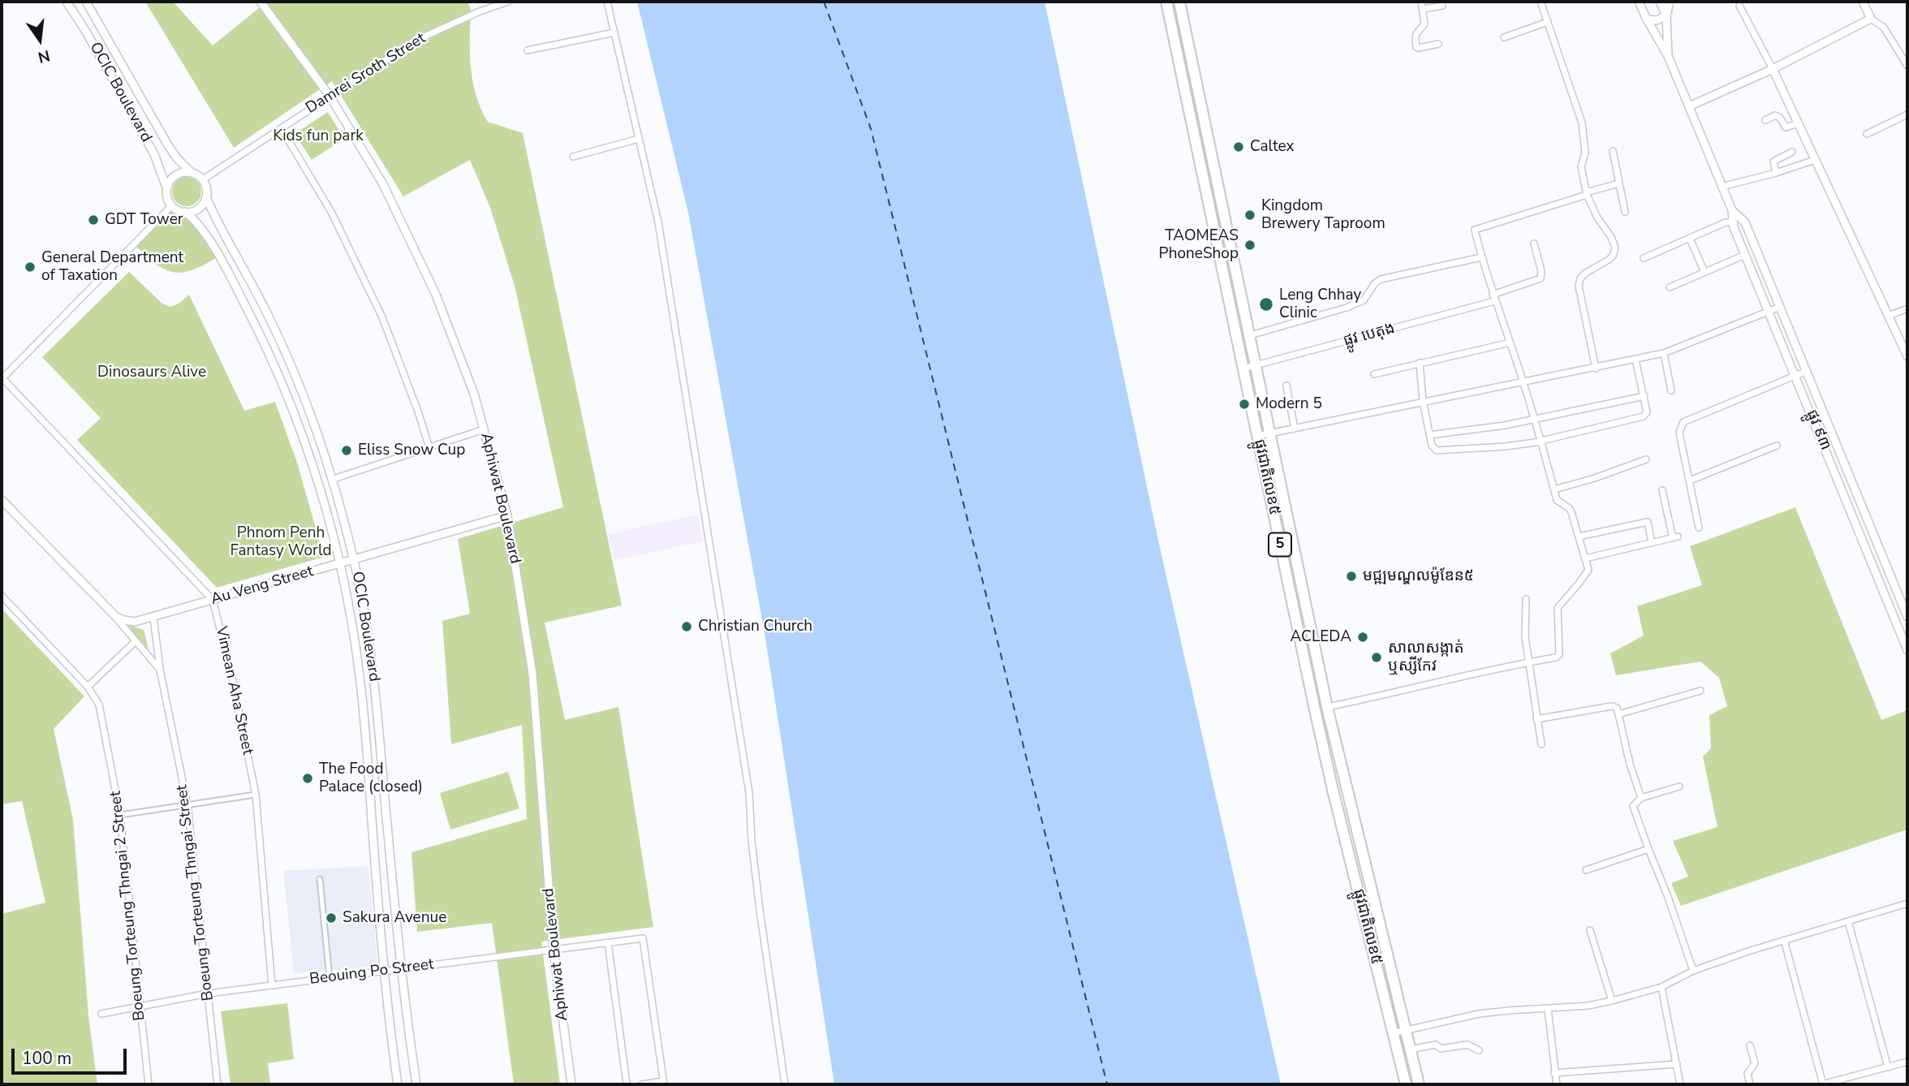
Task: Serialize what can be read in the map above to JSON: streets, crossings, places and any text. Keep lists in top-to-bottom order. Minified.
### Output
{"streets":{"highway":["ផ្លូវជាតិលេខ៥","5"],"street":["Damrei Sroth Street","OCIC Boulevard","ផ្លូវ បេតុង","ផ្លូវ ៩៣","Aphiwat Boulevard","Au Veng Street","Vimean Aha Street","Boeung Torteung Thngai Street","Boeung Torteung Thngai 2 Street","Beouing Po Street"]},"crossings":[["Damrei Sroth Street","OCIC Boulevard"],["Damrei Sroth Street","Aphiwat Boulevard"],["OCIC Boulevard","Au Veng Street"],["OCIC Boulevard","Beouing Po Street"],["ផ្លូវ បេតុង","ផ្លូវជាតិលេខ៥"],["Aphiwat Boulevard","Au Veng Street"],["Aphiwat Boulevard","Beouing Po Street"],["Au Veng Street","Vimean Aha Street"],["Au Veng Street","Boeung Torteung Thngai Street"],["Vimean Aha Street","Beouing Po Street"],["Boeung Torteung Thngai Street","Beouing Po Street"],["Boeung Torteung Thngai 2 Street","Beouing Po Street"]],"parks":["Kids fun park","Dinosaurs Alive","Phnom Penh Fantasy World"],"places":["Caltex","Kingdom Brewery Taproom","GDT Tower","TAOMEAS PhoneShop","General Department of Taxation","Leng Chhay Clinic","Modern 5","Eliss Snow Cup","មជ្ឍមណ្ឌលម៉ូឌែន៥","Christian Church","ACLEDA","សាលាសង្កាត់ ឬស្សីកែវ","The Food Palace (closed)","Sakura Avenue"],"scale_bar":"100 m","north":"bottom"}
